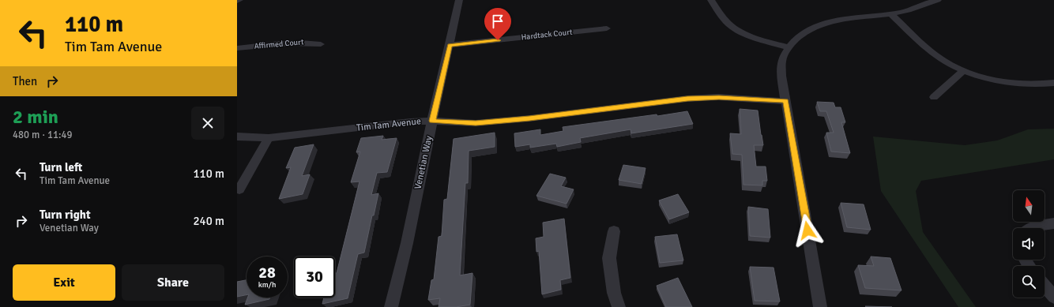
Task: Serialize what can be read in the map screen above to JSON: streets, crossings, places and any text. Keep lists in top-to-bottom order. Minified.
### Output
{"streets":{"street":["Hardtack Court","Affirmed Court","Tim Tam Avenue","Venetian Way"]},"crossings":[["Hardtack Court","Venetian Way"],["Tim Tam Avenue","Venetian Way"]],"north":"top","page":{"turn":["110 m","Tim Tam Avenue"],"then":"Then","heading":["2 min","480 m · 11:49"],"list":[{"name":"Turn left","note":"Tim Tam Avenue","value":"110 m"},{"name":"Turn right","note":"Venetian Way","value":"240 m"}],"speed":"28 km/h","limit":"30","buttons":["Exit","Share"]}}
